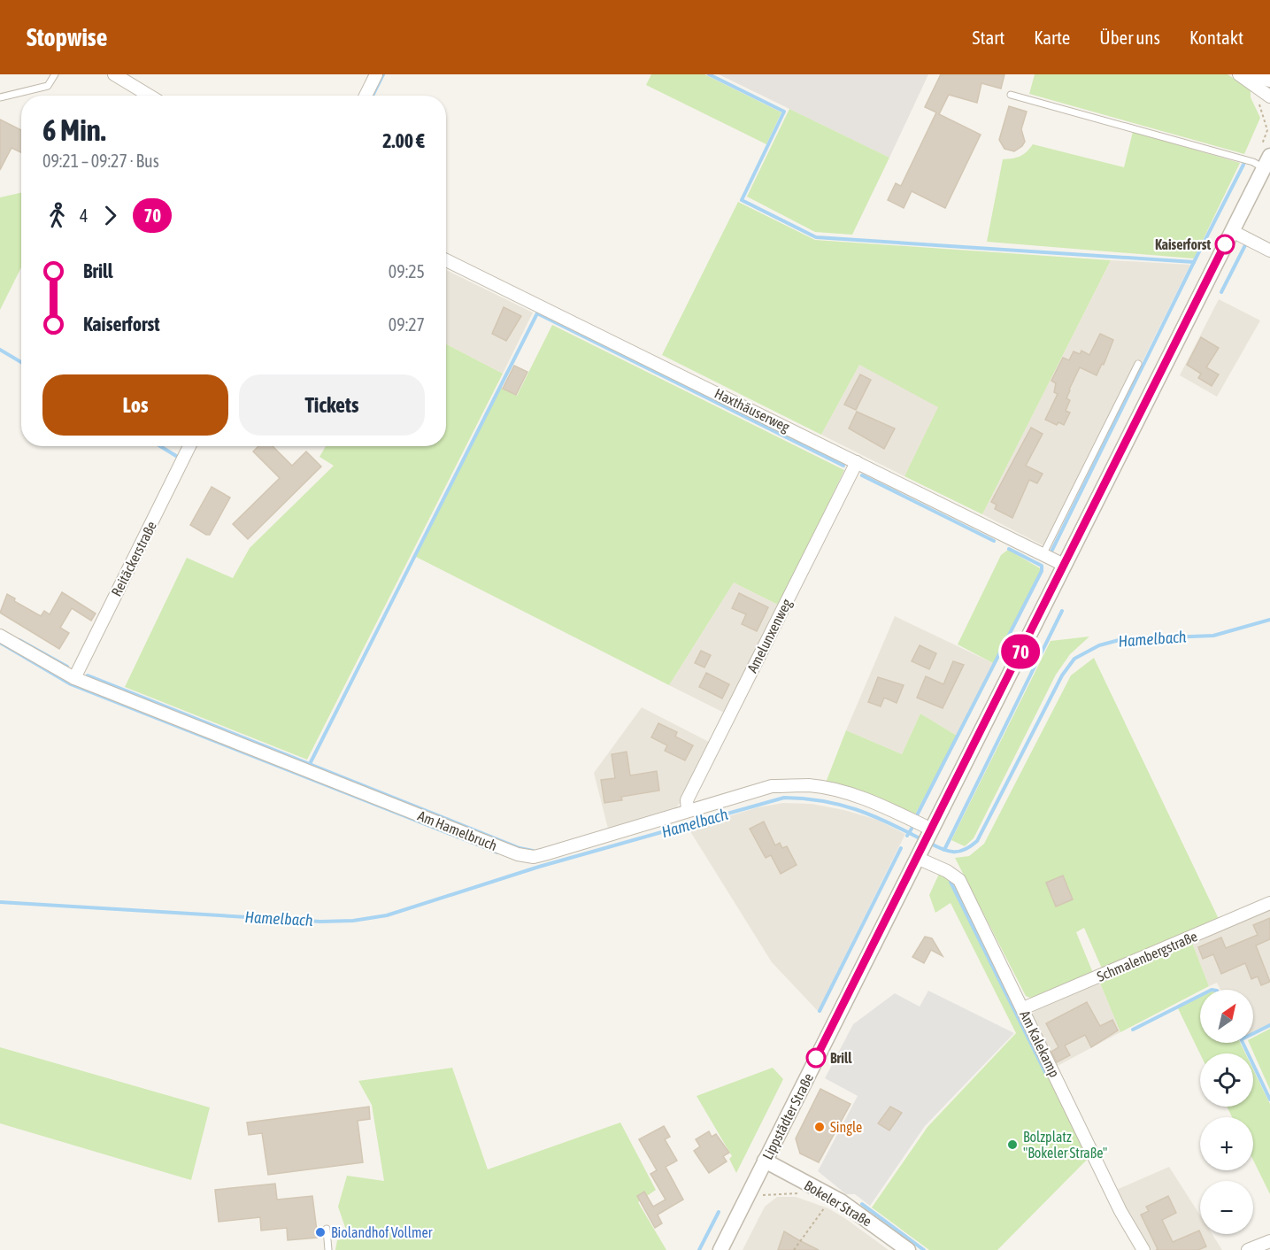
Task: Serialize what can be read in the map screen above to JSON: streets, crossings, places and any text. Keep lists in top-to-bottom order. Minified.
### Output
{"streets":{"street":["Haxthäuserweg","Reitäckerstraße","Amelunxenweg","Am Hamelbruch","Schmalenbergstraße","Am Kalekamp","Lippstädter Straße","Bokeler Straße"]},"crossings":[["Haxthäuserweg","Amelunxenweg"],["Haxthäuserweg","Lippstädter Straße"],["Reitäckerstraße","Am Hamelbruch"],["Amelunxenweg","Am Hamelbruch"],["Am Hamelbruch","Lippstädter Straße"],["Schmalenbergstraße","Am Kalekamp"],["Am Kalekamp","Lippstädter Straße"],["Lippstädter Straße","Bokeler Straße"]],"water":["Hamelbach"],"places":["Kaiserforst","Brill","Single","Bolzplatz \"Bokeler Straße\"","Biolandhof Vollmer"],"lines":["bus line 70"],"north":"top right","page":{"header":"Stopwise","nav":["Start","Karte","Über uns","Kontakt"],"on_map":"70","heading":["6 Min.","09:21 – 09:27 · Bus","2.00 €"],"legs":["4","70"],"list":[{"name":"Brill","value":"09:25"},{"name":"Kaiserforst","value":"09:27"}],"buttons":["Los","Tickets"],"map_buttons":["+","−"]}}
